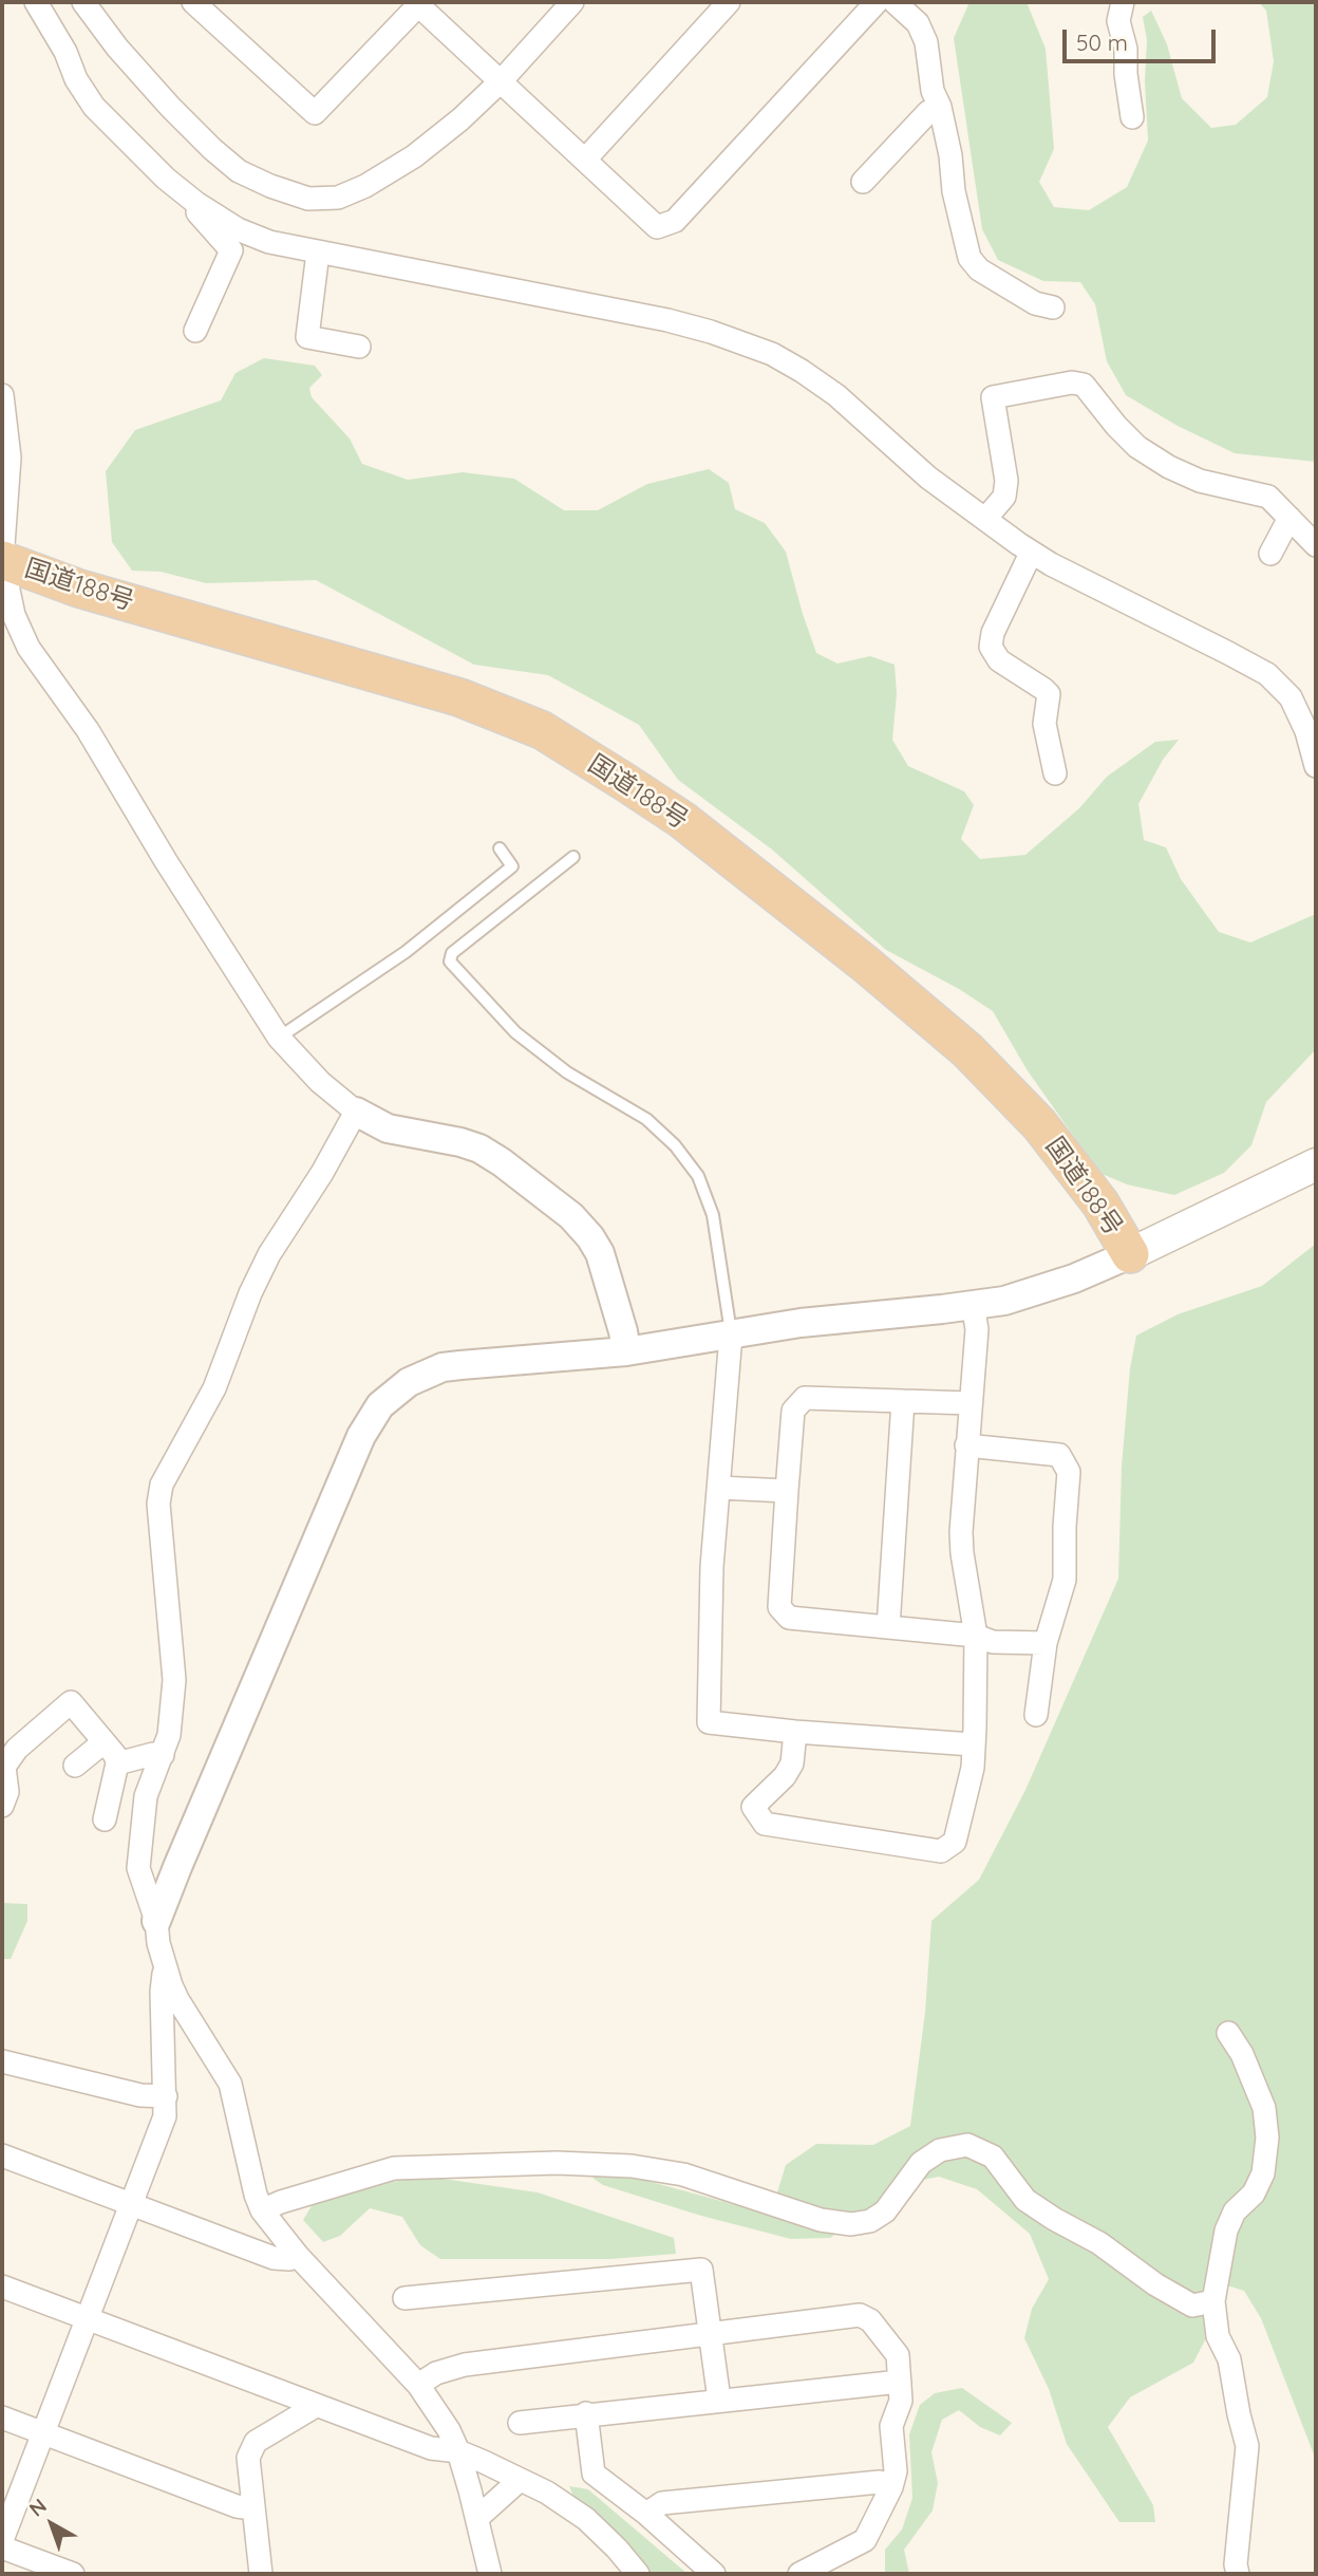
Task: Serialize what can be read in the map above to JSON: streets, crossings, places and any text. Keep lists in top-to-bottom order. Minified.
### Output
{"streets":{"highway":["国道188号"]},"scale_bar":"50 m","north":"top left"}
